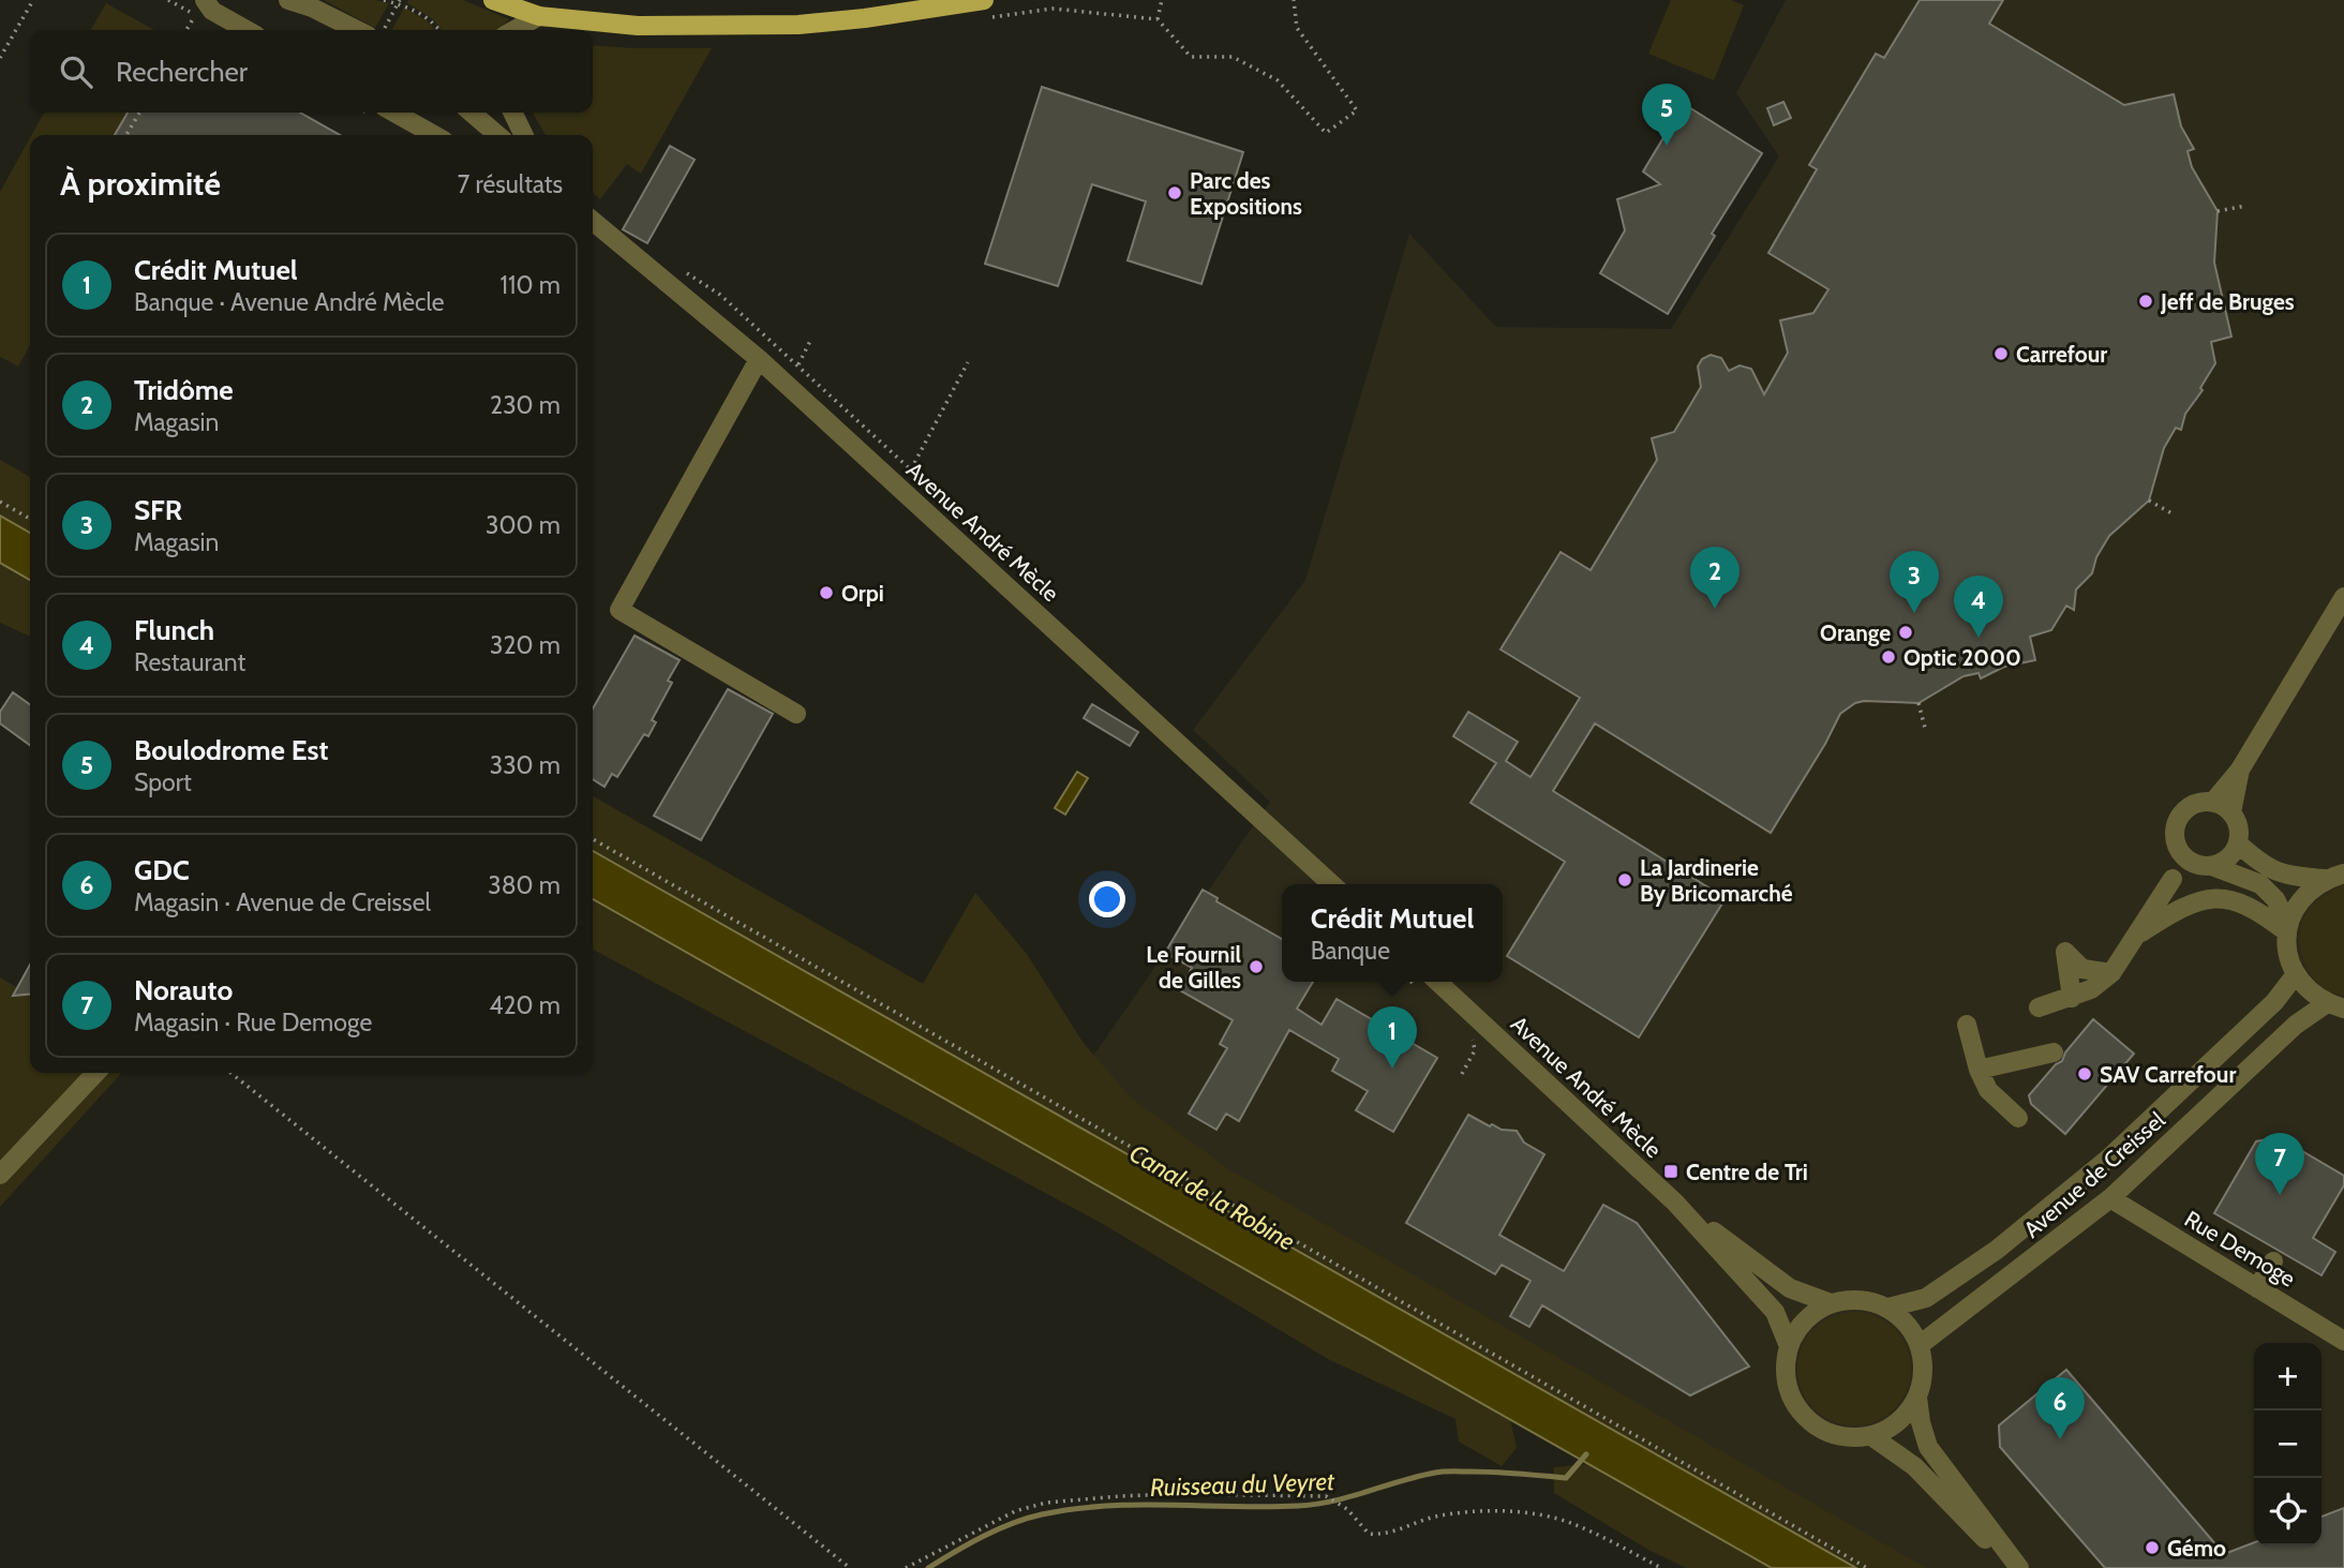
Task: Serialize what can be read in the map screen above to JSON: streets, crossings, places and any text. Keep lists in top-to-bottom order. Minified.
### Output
{"streets":{"street":["Avenue André Mècle","Avenue de Creissel","Rue Demoge"]},"crossings":[["Avenue André Mècle","Avenue de Creissel"],["Avenue de Creissel","Rue Demoge"]],"water":["Canal de la Robine","Ruisseau du Veyret"],"places":{"other":["Parc des Expositions","Jeff de Bruges","Carrefour","Orpi","Orange","Optic 2000","La Jardinerie By Bricomarché","Le Fournil de Gilles","SAV Carrefour","Gémo"],"transit":["Centre de Tri"]},"page":{"search":"Rechercher","pins":["5","2","3","4","1","7","6"],"heading":["À proximité","7 résultats"],"list":[{"mark":"1","name":"Crédit Mutuel","note":"Banque · Avenue André Mècle","value":"110 m"},{"mark":"2","name":"Tridôme","note":"Magasin","value":"230 m"},{"mark":"3","name":"SFR","note":"Magasin","value":"300 m"},{"mark":"4","name":"Flunch","note":"Restaurant","value":"320 m"},{"mark":"5","name":"Boulodrome Est","note":"Sport","value":"330 m"},{"mark":"6","name":"GDC","note":"Magasin · Avenue de Creissel","value":"380 m"},{"mark":"7","name":"Norauto","note":"Magasin · Rue Demoge","value":"420 m"}],"popup":["Crédit Mutuel","Banque"],"map_buttons":["+","−"]}}
